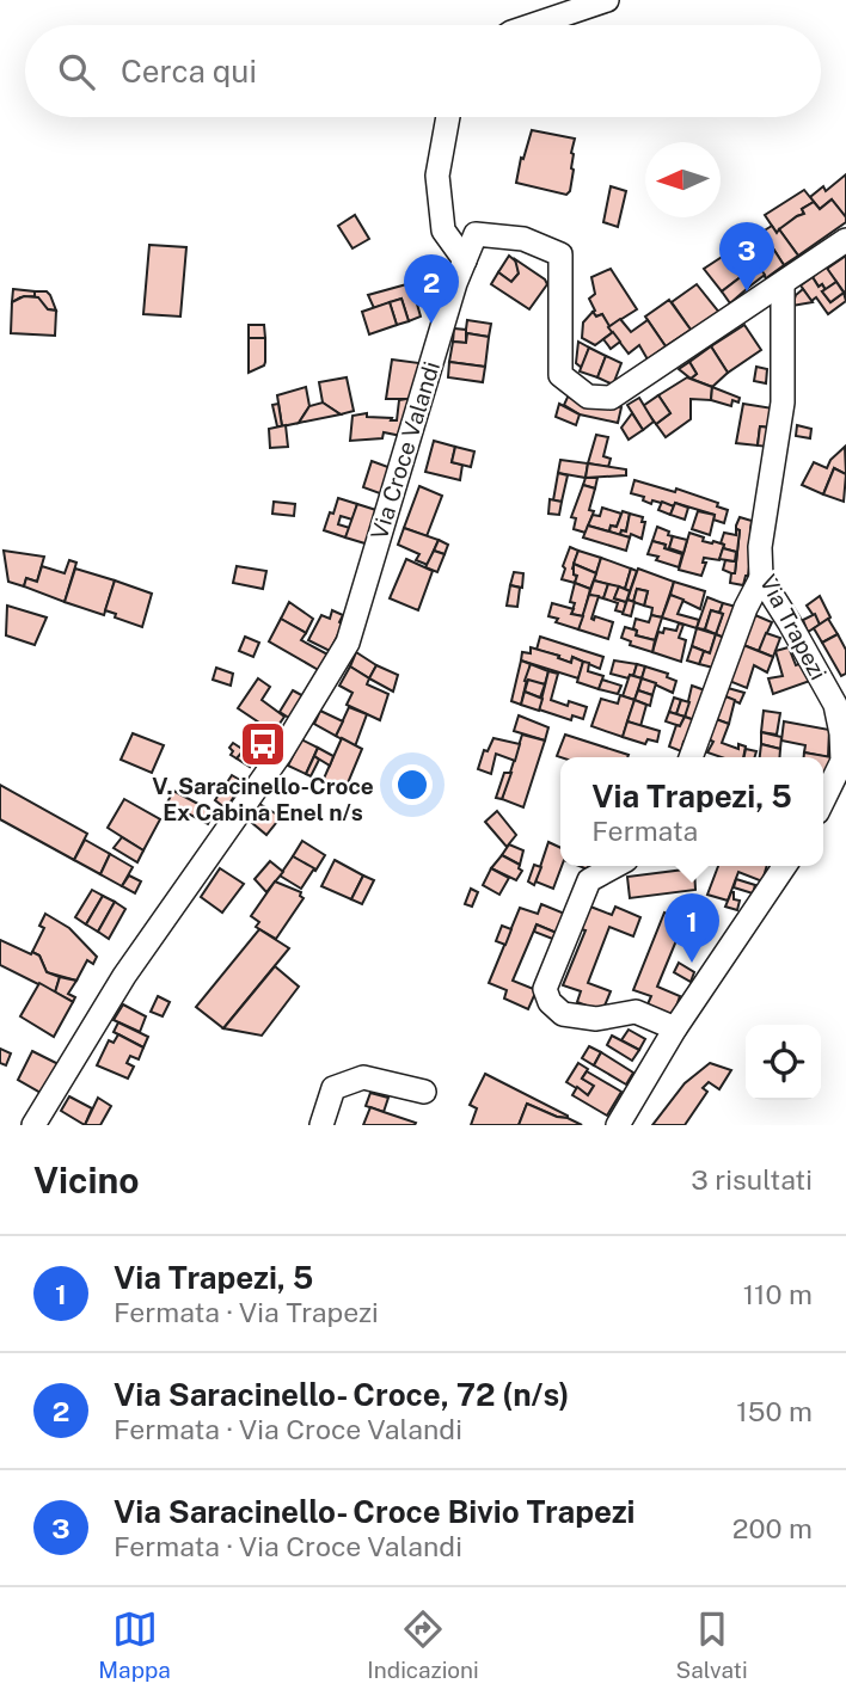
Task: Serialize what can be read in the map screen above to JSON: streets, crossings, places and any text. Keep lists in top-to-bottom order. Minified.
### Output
{"streets":{"street":["Via Croce Valandi","Via Trapezi"]},"crossings":[["Via Croce Valandi","Via Trapezi"]],"places":{"bus stop":["V. Saracinello-Croce Ex Cabina Enel n/s"]},"north":"left","page":{"search":"Cerca qui","pins":["3","2","1"],"popup":["Via Trapezi, 5","Fermata"],"heading":["Vicino","3 risultati"],"list":[{"mark":"1","name":"Via Trapezi, 5","note":"Fermata · Via Trapezi","value":"110 m"},{"mark":"2","name":"Via Saracinello- Croce, 72 (n/s)","note":"Fermata · Via Croce Valandi","value":"150 m"},{"mark":"3","name":"Via Saracinello- Croce Bivio Trapezi","note":"Fermata · Via Croce Valandi","value":"200 m"}],"nav":["Mappa","Indicazioni","Salvati"]}}
